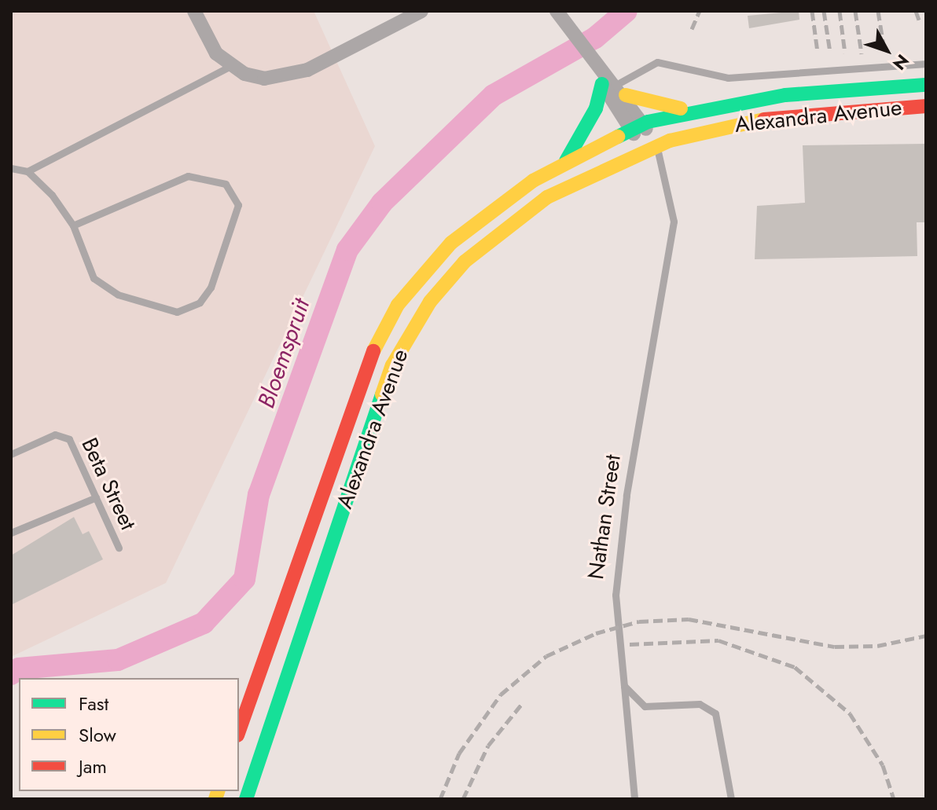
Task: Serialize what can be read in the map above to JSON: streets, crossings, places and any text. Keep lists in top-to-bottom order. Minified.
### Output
{"streets":{"highway":["Alexandra Avenue"],"street":["Nathan Street"],"lane":["Beta Street"]},"crossings":[["Alexandra Avenue","Nathan Street"]],"water":["Bloemspruit"],"legend":["Fast","Slow","Jam"],"north":"bottom right"}
